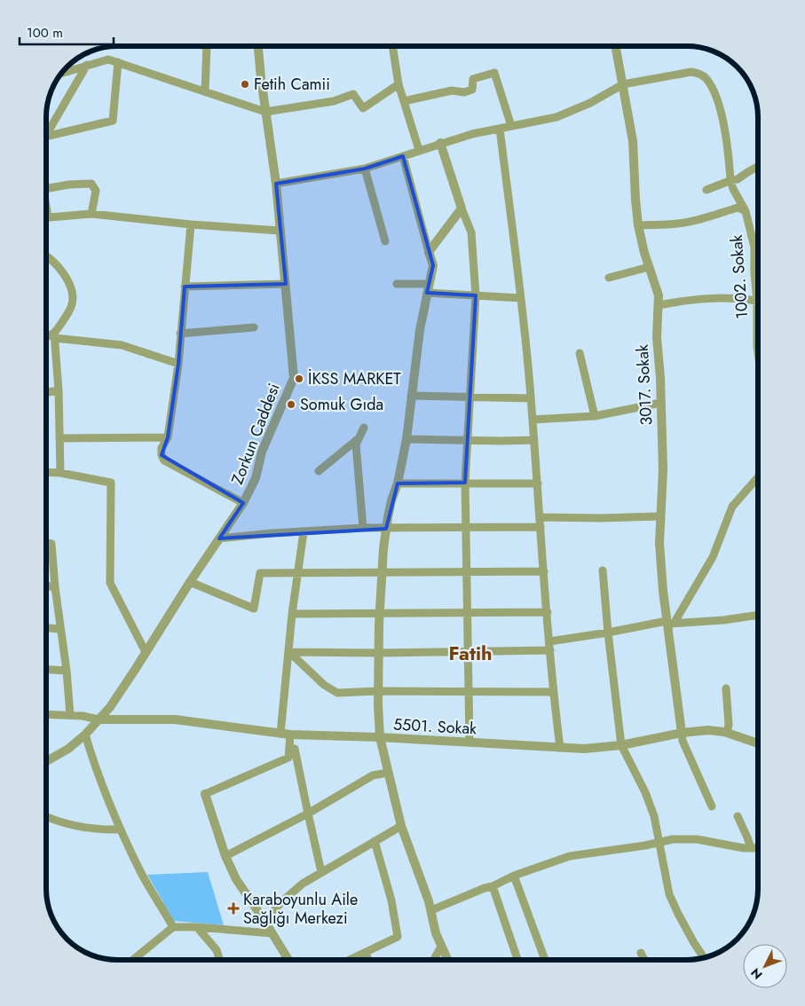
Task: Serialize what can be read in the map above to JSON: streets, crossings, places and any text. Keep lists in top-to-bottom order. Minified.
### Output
{"streets":{"street":["1002. Sokak","3017. Sokak","Zorkun Caddesi","5501. Sokak"]},"crossings":[["1002. Sokak","3017. Sokak"],["1002. Sokak","Zorkun Caddesi"],["3017. Sokak","5501. Sokak"],["Zorkun Caddesi","5501. Sokak"]],"districts":["Fatih"],"places":{"other":["Fetih Camii","İKSS MARKET","Somuk Gıda"],"health":["Karaboyunlu Aile Sağlığı Merkezi"]},"scale_bar":"100 m","north":"bottom left"}
